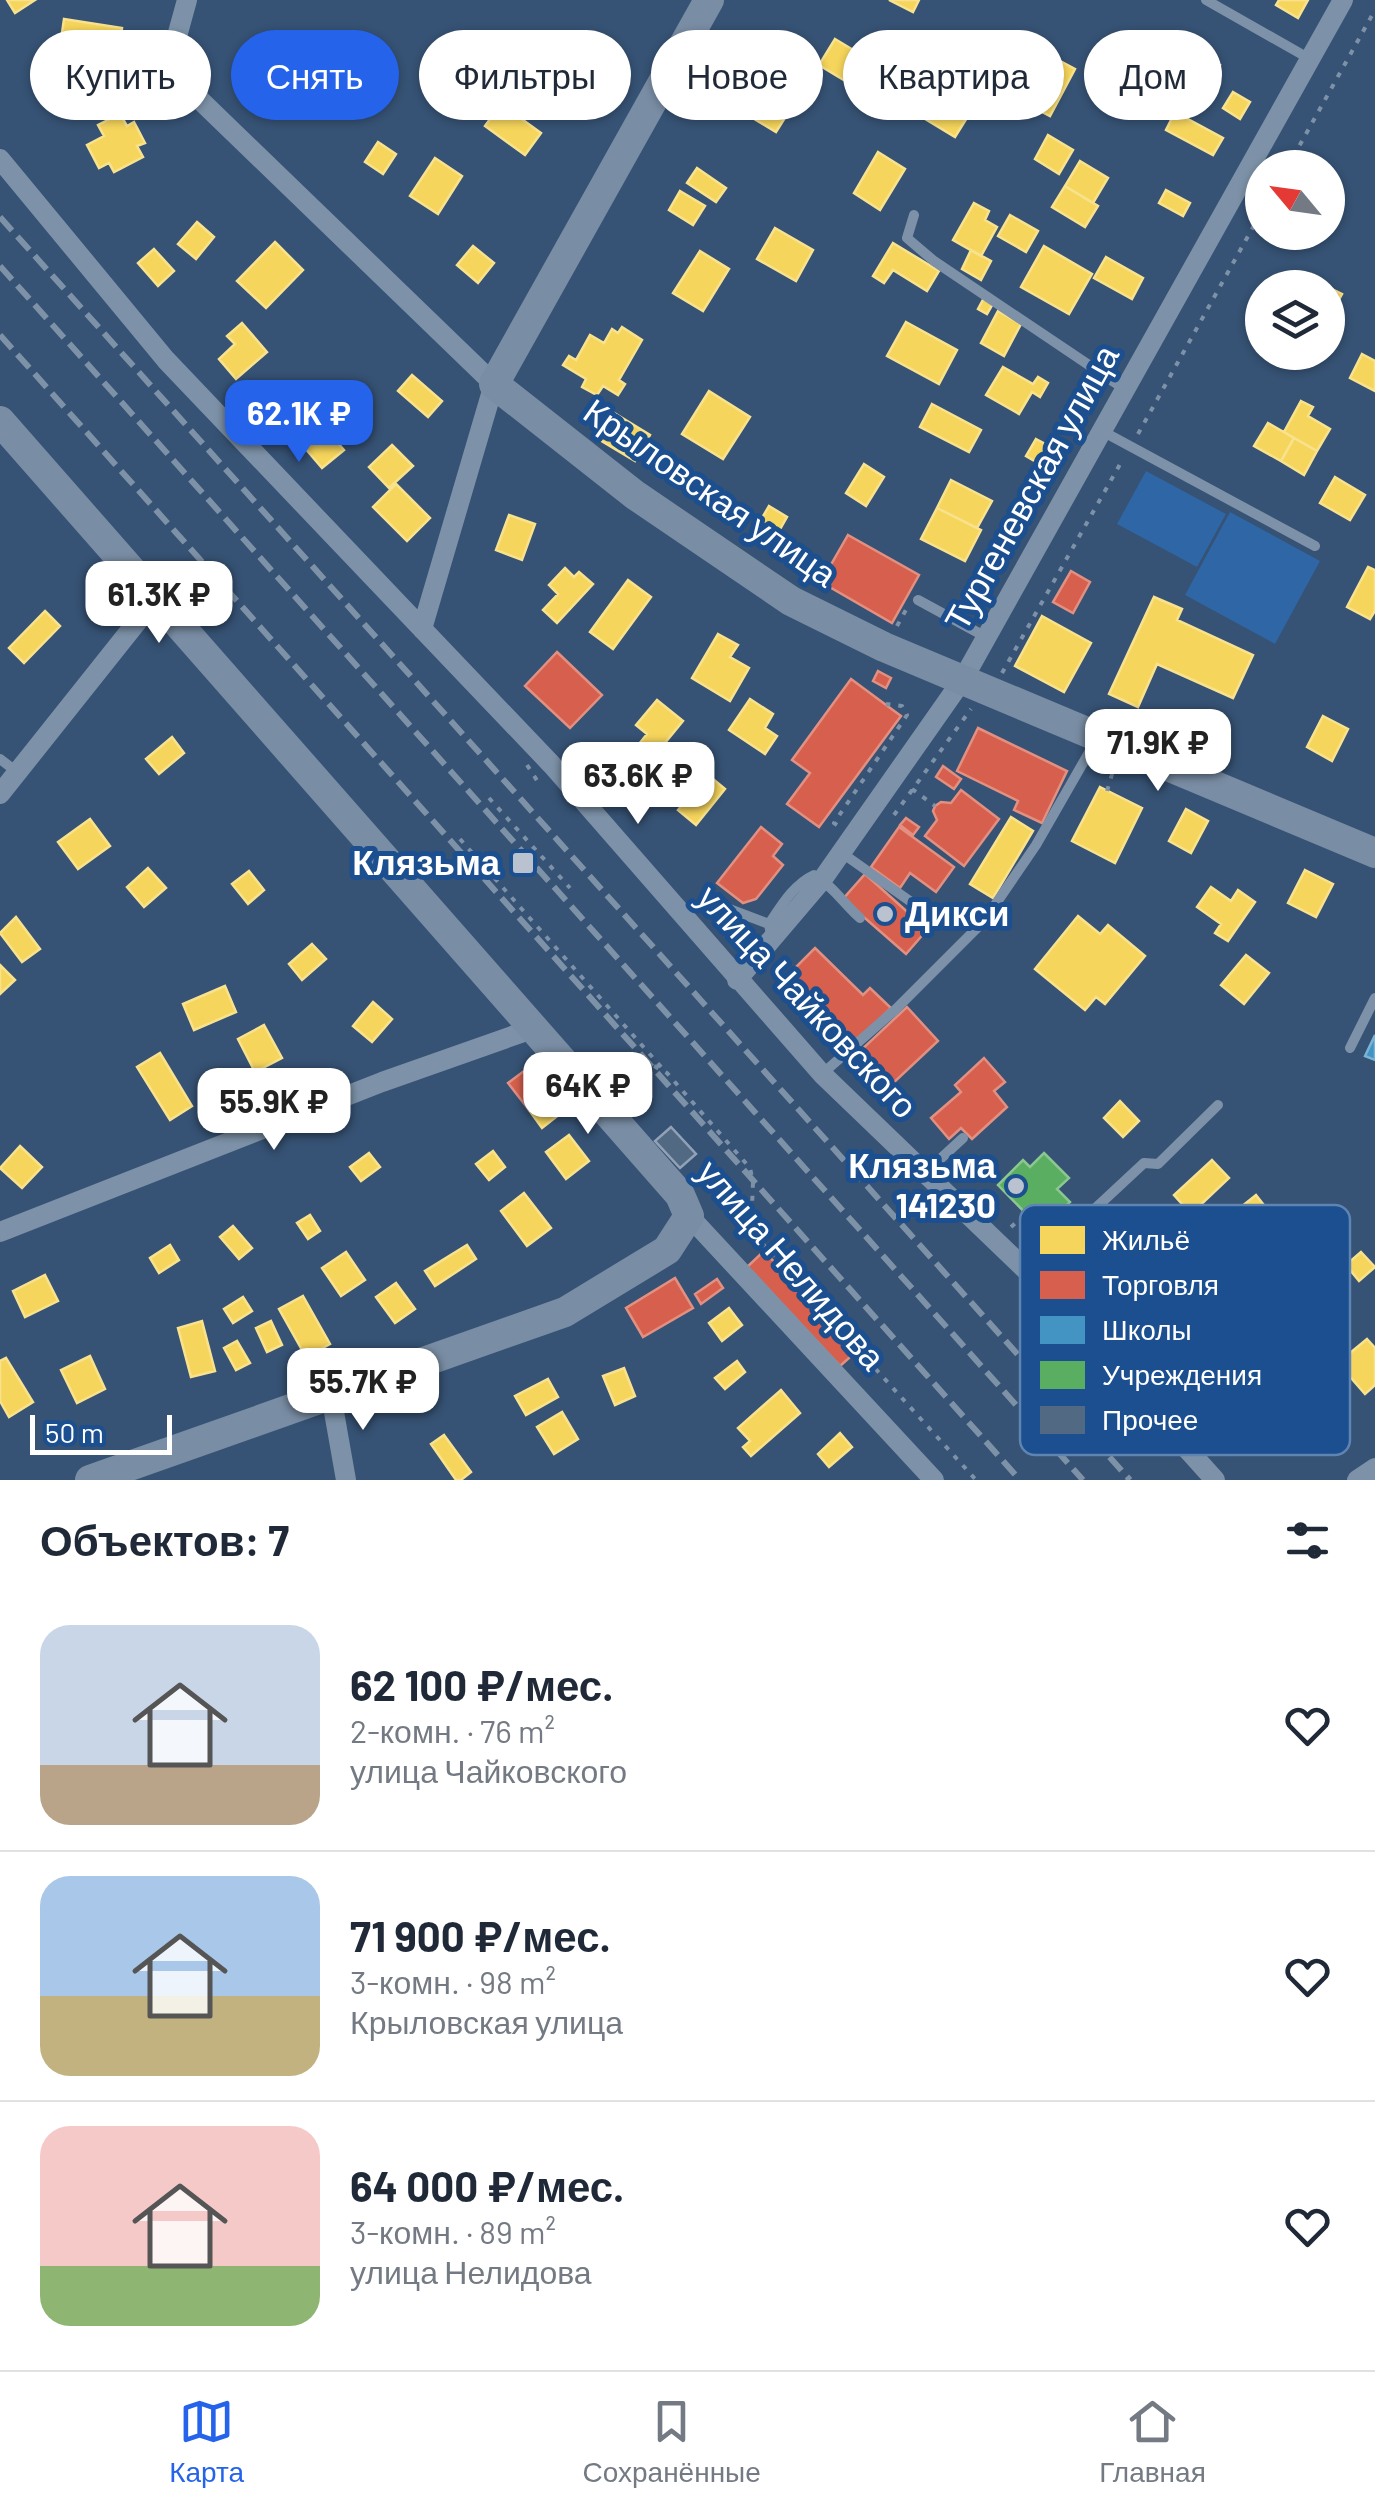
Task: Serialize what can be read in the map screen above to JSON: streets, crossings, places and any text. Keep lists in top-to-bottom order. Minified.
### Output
{"streets":{"main road":["Крыловская улица","улица Нелидова"],"street":["Тургеневская улица","улица Чайковского"]},"crossings":[["Тургеневская улица","Крыловская улица"],["Тургеневская улица","улица Чайковского"]],"places":{"transit":["Клязьма"],"other":["Дикси","Клязьма 141230"]},"legend":["Жильё","Торговля","Школы","Учреждения","Прочее"],"scale_bar":"50 m","north":"top left","page":{"chip":["Купить","Снять","Фильтры","Новое","Квартира","Дом"],"price":["62.1K ₽","61.3K ₽","71.9K ₽","63.6K ₽","64K ₽","55.9K ₽","55.7K ₽"],"scale":"50 m","heading":"Объектов: 7","list":[{"name":"62 100 ₽/мес.","note":"2-комн. · 76 m² · улица Чайковского"},{"name":"71 900 ₽/мес.","note":"3-комн. · 98 m² · Крыловская улица"},{"name":"64 000 ₽/мес.","note":"3-комн. · 89 m² · улица Нелидова"}],"tabs":["Карта","Сохранённые","Главная"]}}
